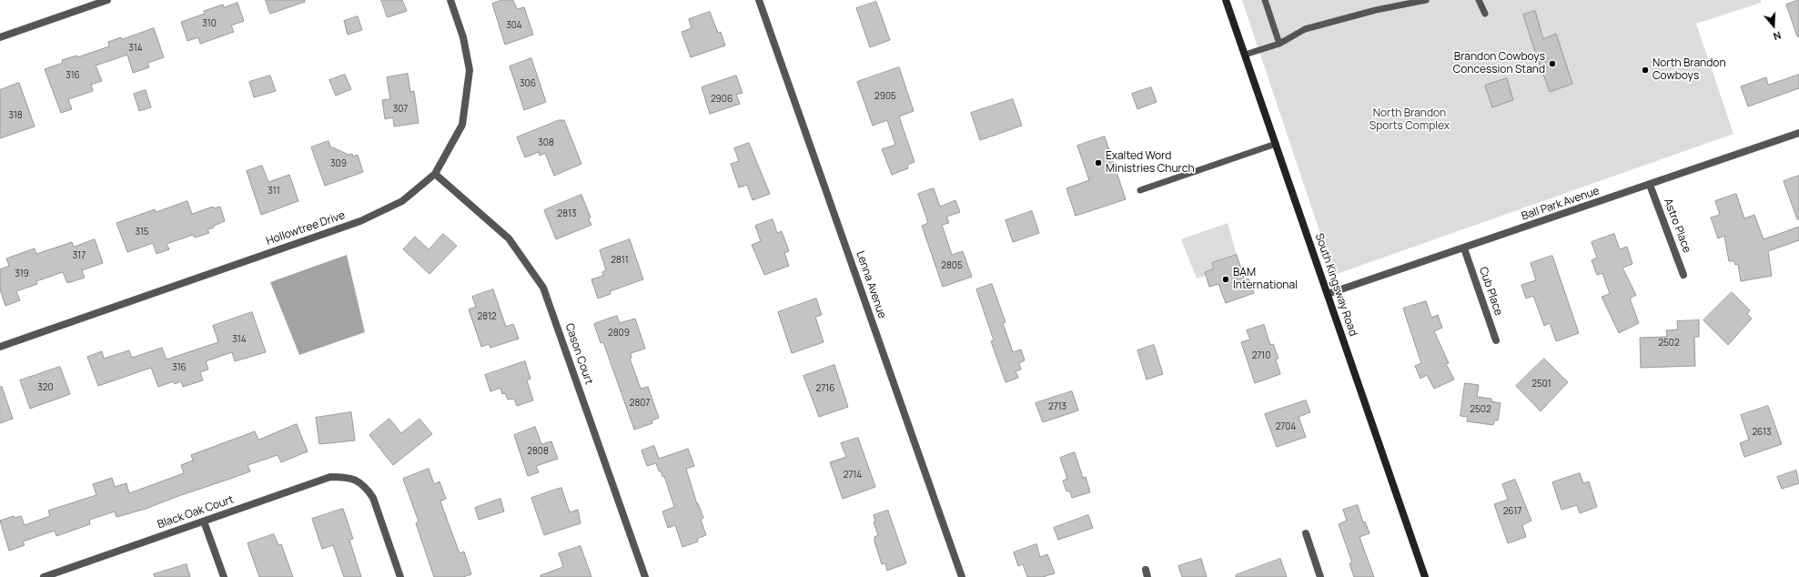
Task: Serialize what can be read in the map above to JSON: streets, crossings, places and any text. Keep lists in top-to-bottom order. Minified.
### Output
{"streets":{"street":["Ball Park Avenue","Astro Place","Hollowtree Drive","Lenna Avenue","South Kingsway Road","Cub Place","Cason Court","Black Oak Court"]},"crossings":[["Ball Park Avenue","Astro Place"],["Ball Park Avenue","South Kingsway Road"],["Ball Park Avenue","Cub Place"],["Hollowtree Drive","Cason Court"]],"parks":["North Brandon Sports Complex"],"places":["Brandon Cowboys Concession Stand","North Brandon Cowboys","Exalted Word Ministries Church","BAM International"],"house_numbers":["310","304","314","316","306","2905","2906","307","318","308","309","311","2813","315","317","2811","2805","319","2812","2809","314","2502","2710","316","2501","320","2716","2807","2713","2502","2704","2613","2808","2714","2617"],"north":"bottom"}
